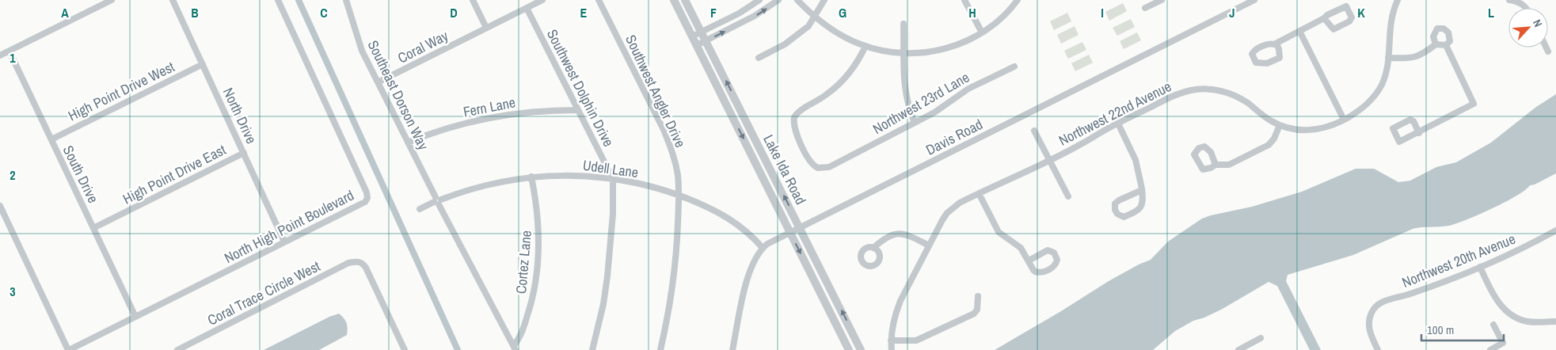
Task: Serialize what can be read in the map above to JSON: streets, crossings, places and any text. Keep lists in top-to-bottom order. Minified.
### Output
{"streets":{"street":["Coral Way","Southwest Dolphin Drive","High Point Drive West","Southwest Angler Drive","Southeast Dorson Way","Northwest 23rd Lane","Fern Lane","Northwest 22nd Avenue","North Drive","Davis Road","Udell Lane","Lake Ida Road","South Drive","High Point Drive East","North High Point Boulevard","Northwest 20th Avenue","Cortez Lane","Coral Trace Circle West"]},"crossings":[["Coral Way","Southwest Dolphin Drive"],["Coral Way","Southeast Dorson Way"],["Southwest Dolphin Drive","Fern Lane"],["Southwest Dolphin Drive","Udell Lane"],["High Point Drive West","North Drive"],["High Point Drive West","South Drive"],["Southwest Angler Drive","Udell Lane"],["Southeast Dorson Way","Fern Lane"],["Southeast Dorson Way","Udell Lane"],["Southeast Dorson Way","Cortez Lane"],["North Drive","High Point Drive East"],["North Drive","North High Point Boulevard"],["Davis Road","Udell Lane"],["Davis Road","Lake Ida Road"],["Udell Lane","Cortez Lane"],["South Drive","High Point Drive East"],["South Drive","North High Point Boulevard"]],"scale_bar":"100 m","north":"top right","grid":{"columns":["A","B","C","D","E","F","G","H","I","J","K","L"],"rows":["1","2","3"]}}
